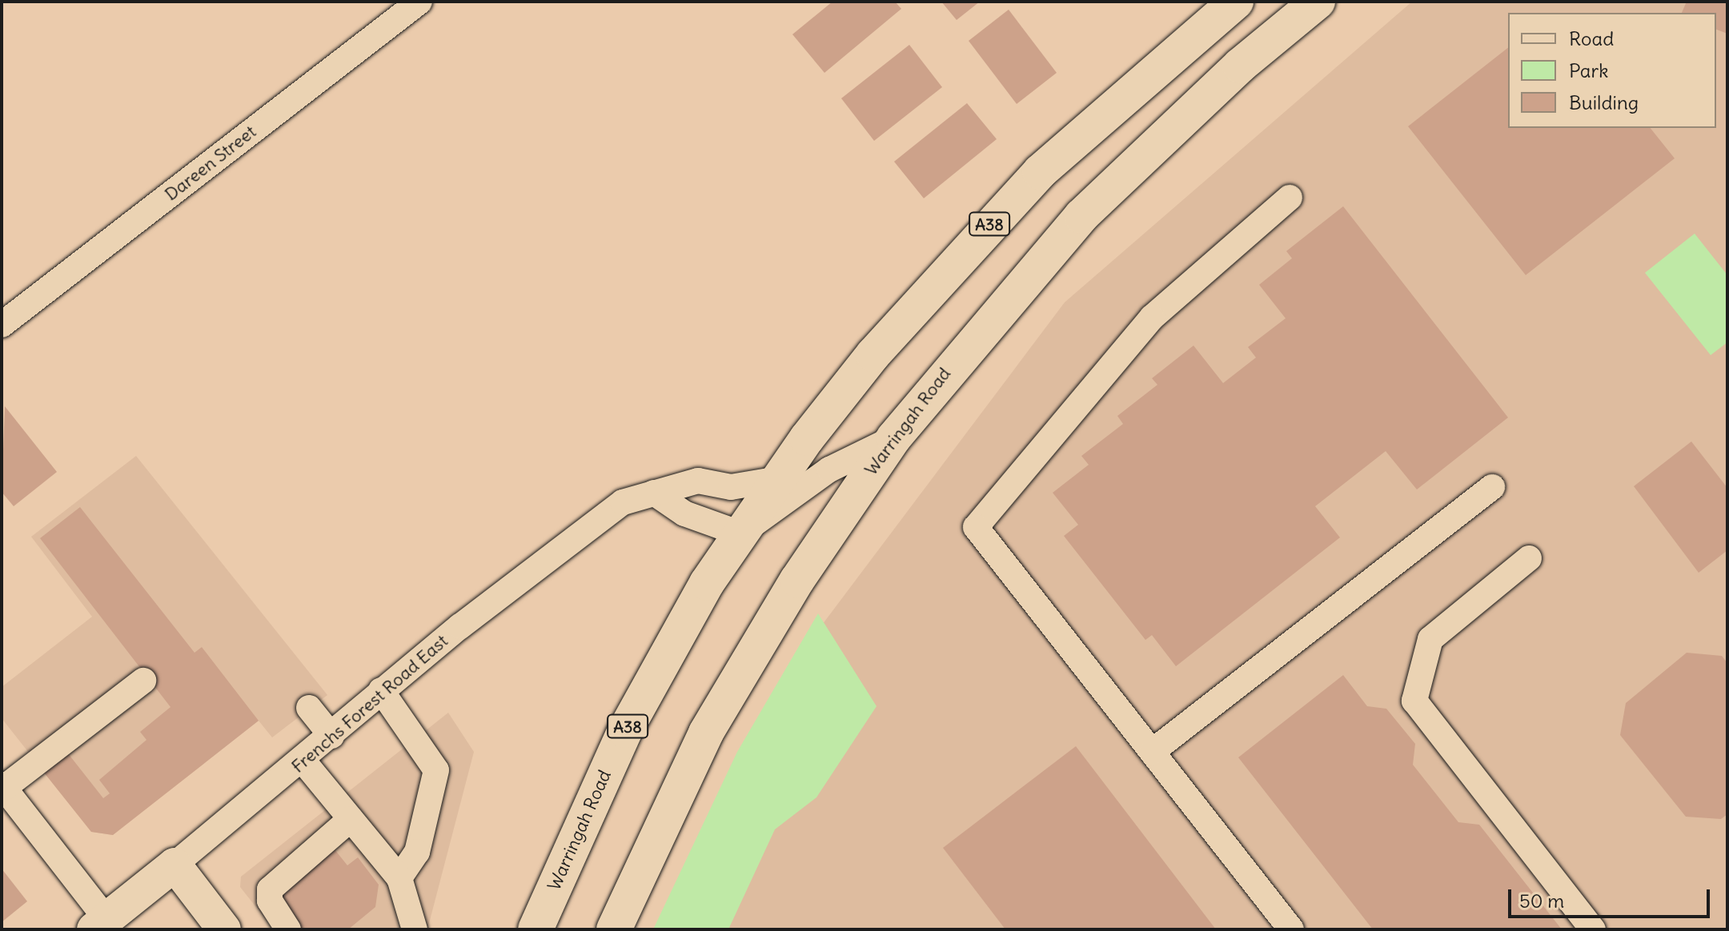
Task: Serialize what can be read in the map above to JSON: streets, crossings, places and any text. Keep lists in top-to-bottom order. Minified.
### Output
{"streets":{"highway":["A38","Warringah Road"],"main road":["Frenchs Forest Road East"],"street":["Dareen Street"]},"crossings":[["Warringah Road","Frenchs Forest Road East"]],"legend":["Road","Park","Building"],"scale_bar":"50 m"}
